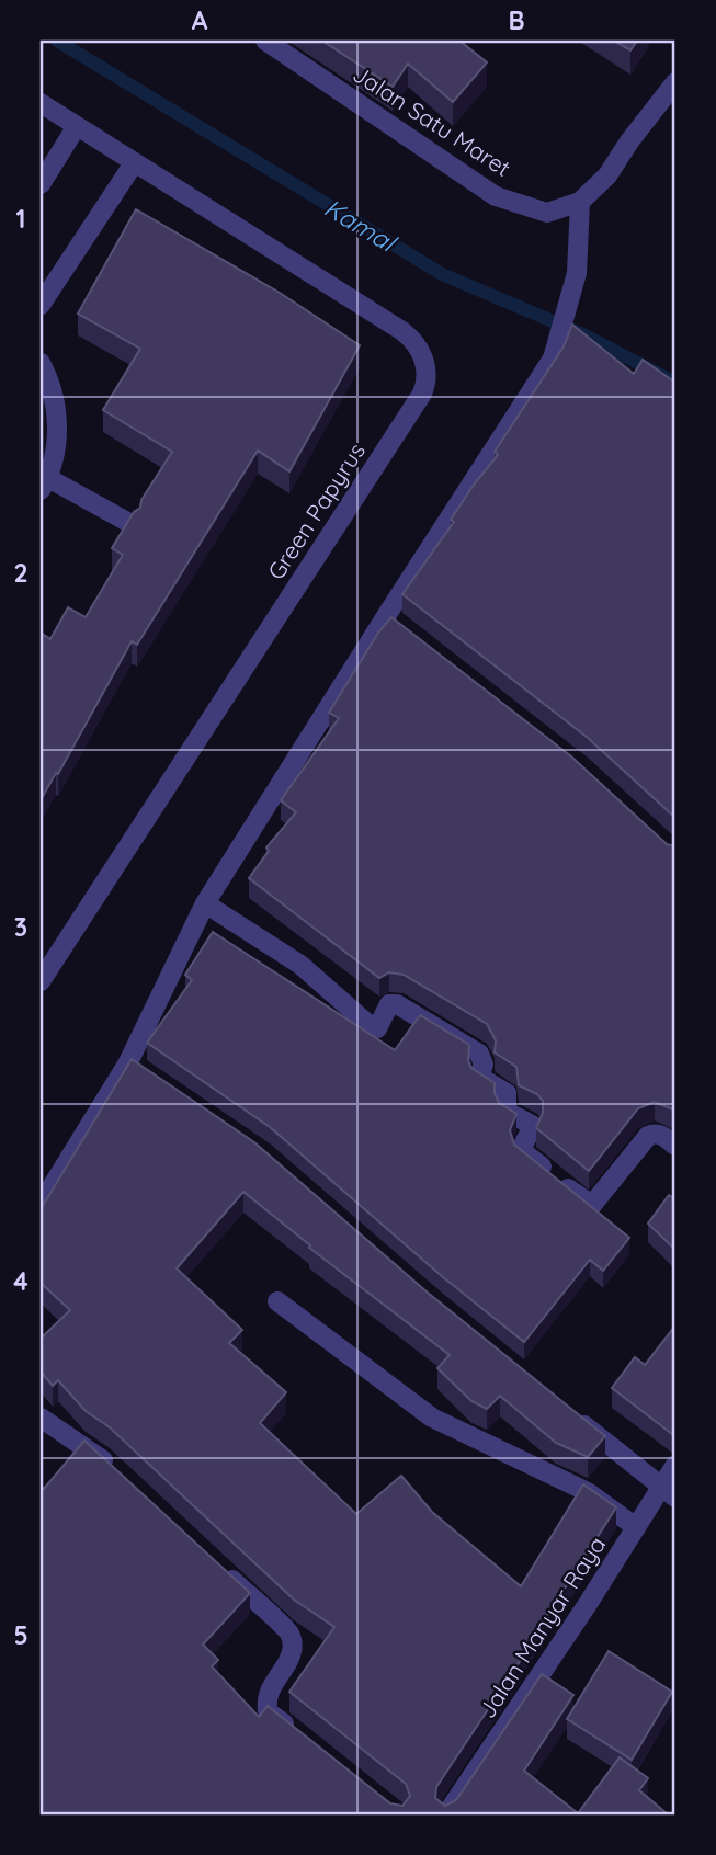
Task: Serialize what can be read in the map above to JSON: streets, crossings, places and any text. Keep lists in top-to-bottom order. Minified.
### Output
{"streets":{"street":["Jalan Satu Maret","Green Papyrus","Jalan Manyar Raya"]},"water":["Kamal"],"grid":{"columns":["A","B"],"rows":["1","2","3","4","5"]}}
